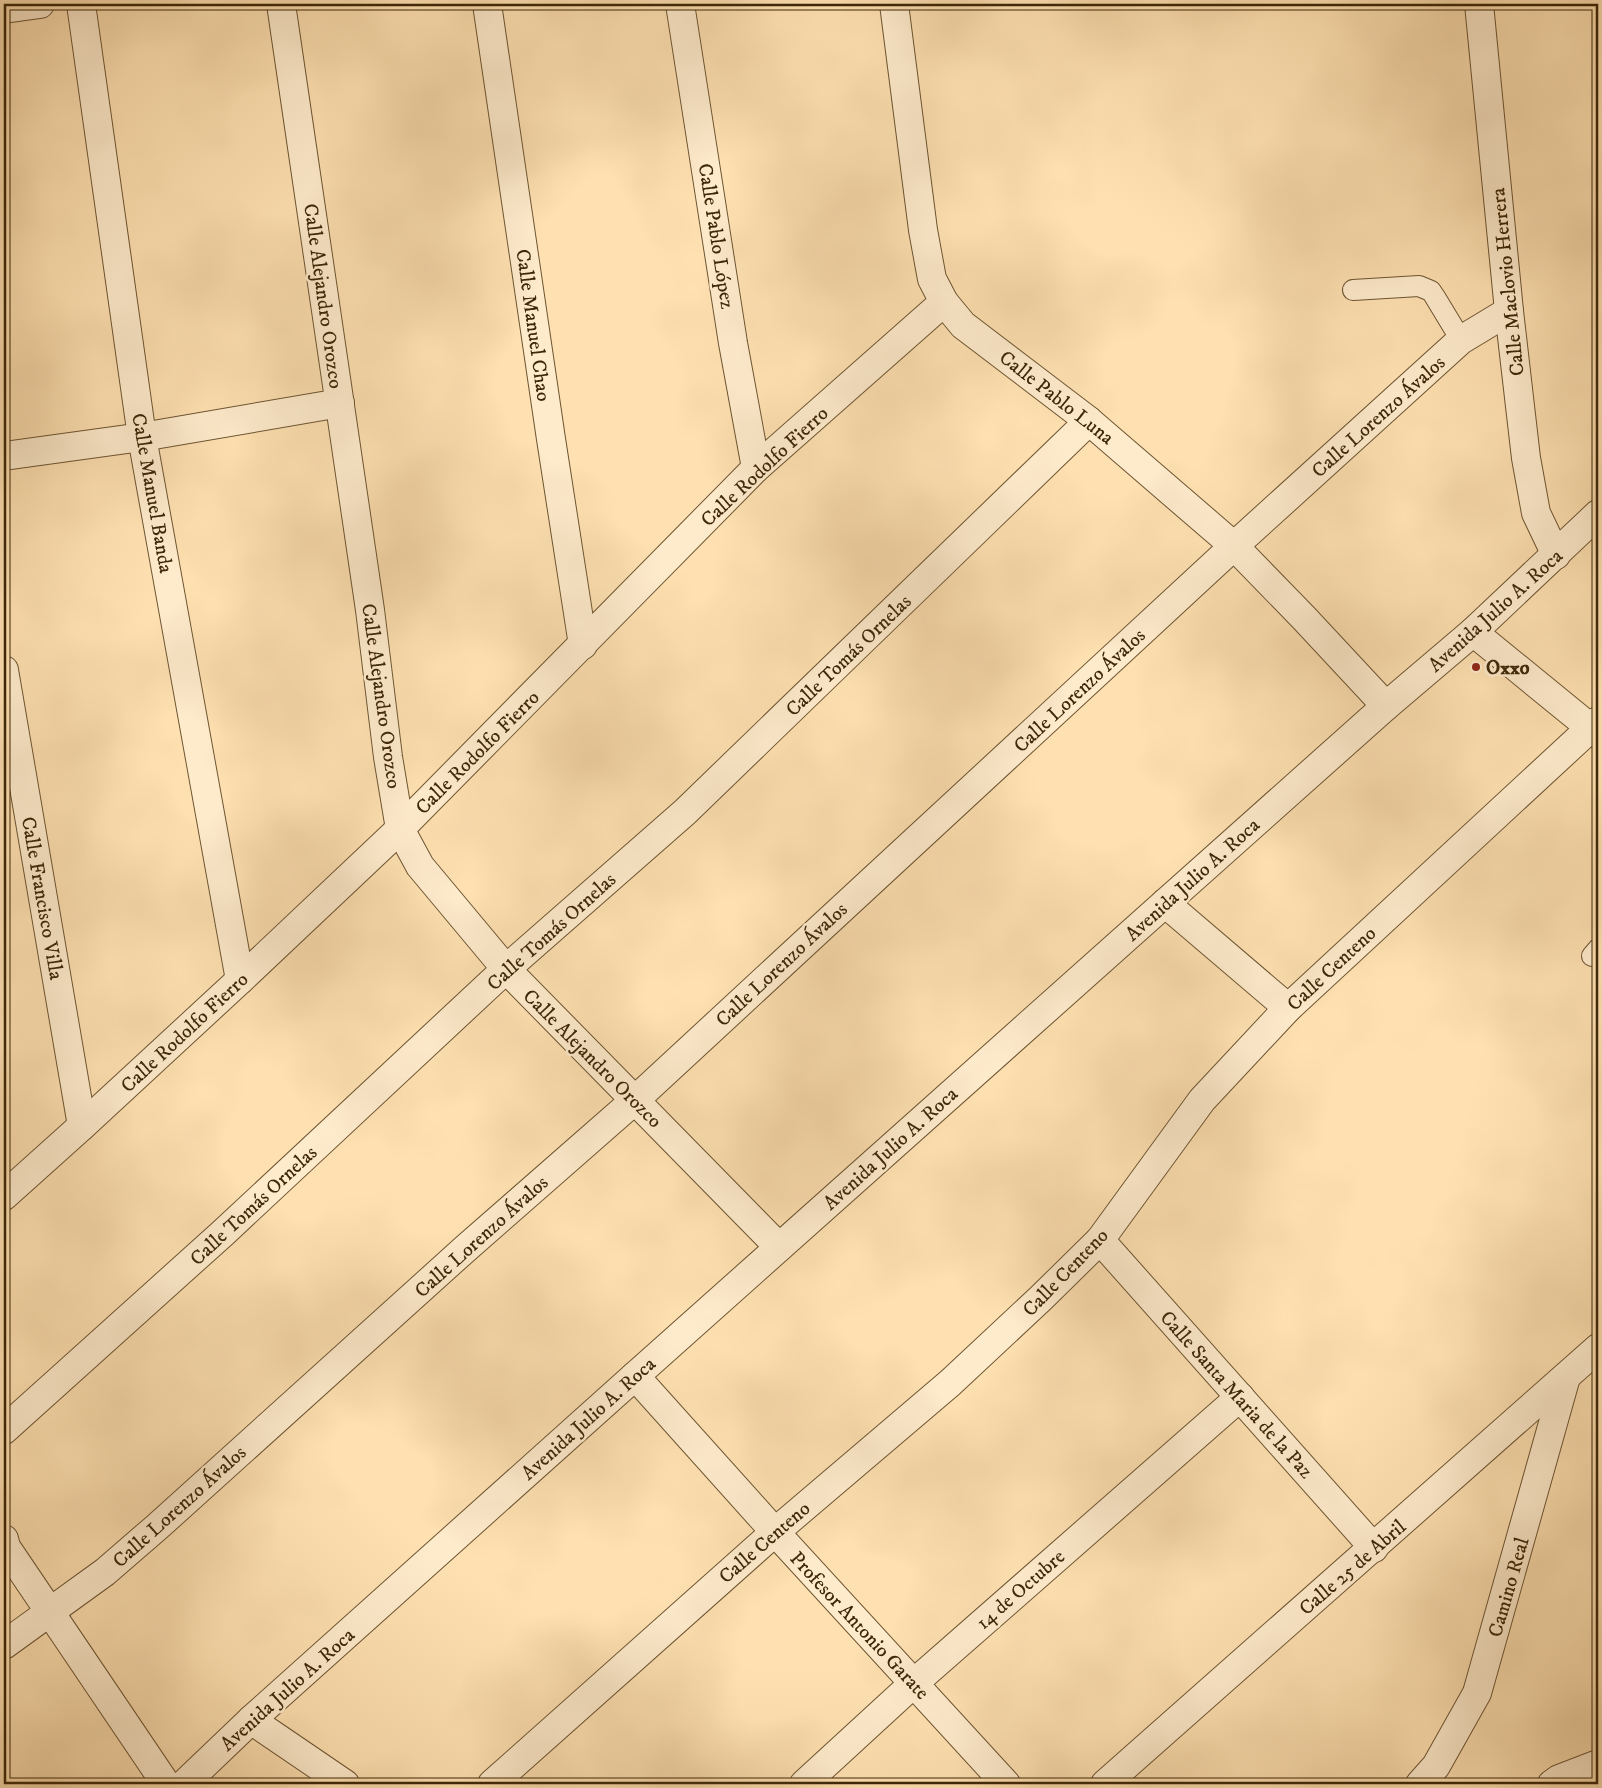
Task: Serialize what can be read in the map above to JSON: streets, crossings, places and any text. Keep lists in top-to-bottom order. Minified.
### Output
{"streets":{"street":["Calle Pablo López","Calle Maclovio Herrera","Calle Alejandro Orozco","Calle Manuel Chao","Calle Pablo Luna","Calle Lorenzo Ávalos","Calle Rodolfo Fierro","Calle Manuel Banda","Avenida Julio A. Roca","Calle Tomás Ornelas","Calle Francisco Villa","Calle Centeno","Calle Santa Maria de la Paz","Calle 25 de Abril","Camino Real","14 de Octubre","Profesor Antonio Garate"]},"crossings":[["Calle Pablo López","Calle Rodolfo Fierro"],["Calle Maclovio Herrera","Calle Lorenzo Ávalos"],["Calle Maclovio Herrera","Avenida Julio A. Roca"],["Calle Alejandro Orozco","Calle Lorenzo Ávalos"],["Calle Alejandro Orozco","Calle Rodolfo Fierro"],["Calle Alejandro Orozco","Avenida Julio A. Roca"],["Calle Alejandro Orozco","Calle Tomás Ornelas"],["Calle Manuel Chao","Calle Rodolfo Fierro"],["Calle Pablo Luna","Calle Lorenzo Ávalos"],["Calle Pablo Luna","Calle Rodolfo Fierro"],["Calle Pablo Luna","Avenida Julio A. Roca"],["Calle Pablo Luna","Calle Tomás Ornelas"],["Calle Rodolfo Fierro","Calle Manuel Banda"],["Calle Rodolfo Fierro","Calle Francisco Villa"],["Avenida Julio A. Roca","Profesor Antonio Garate"],["Calle Centeno","Calle Santa Maria de la Paz"],["Calle Centeno","Profesor Antonio Garate"],["Calle Santa Maria de la Paz","Calle 25 de Abril"],["Calle Santa Maria de la Paz","14 de Octubre"],["Calle 25 de Abril","Camino Real"],["14 de Octubre","Profesor Antonio Garate"]],"places":["Oxxo"]}
